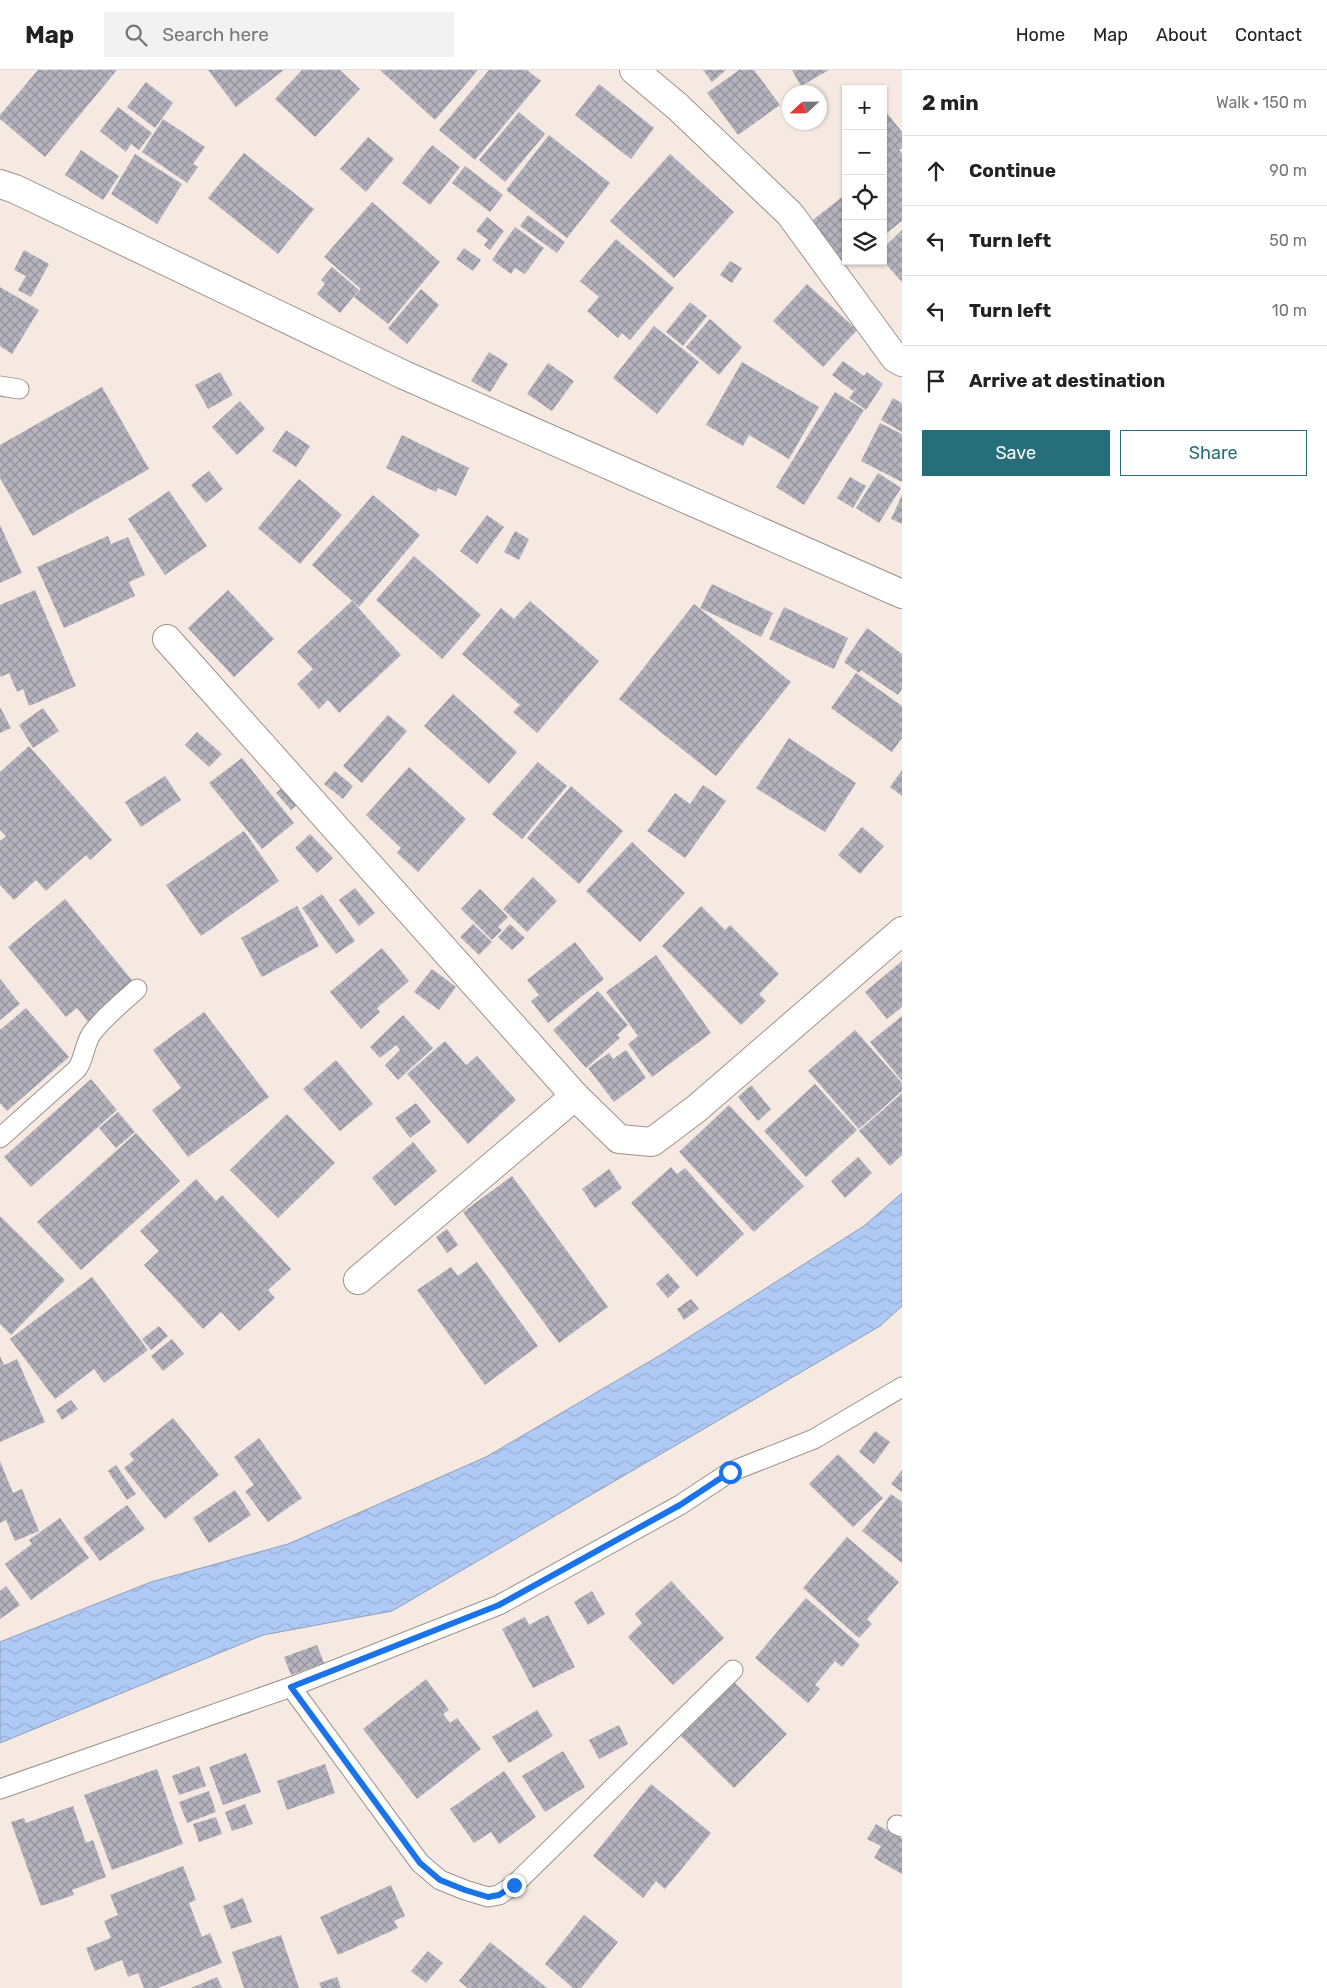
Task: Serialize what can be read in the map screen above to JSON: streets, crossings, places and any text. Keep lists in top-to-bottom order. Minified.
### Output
{"north":"left","page":{"header":"Map","search":"Search here","nav":["Home","Map","About","Contact"],"heading":["2 min","Walk · 150 m"],"map_buttons":["+","−"],"list":[["Continue","90 m"],["Turn left","50 m"],["Turn left","10 m"],"Arrive at destination"],"buttons":["Save","Share"]}}
